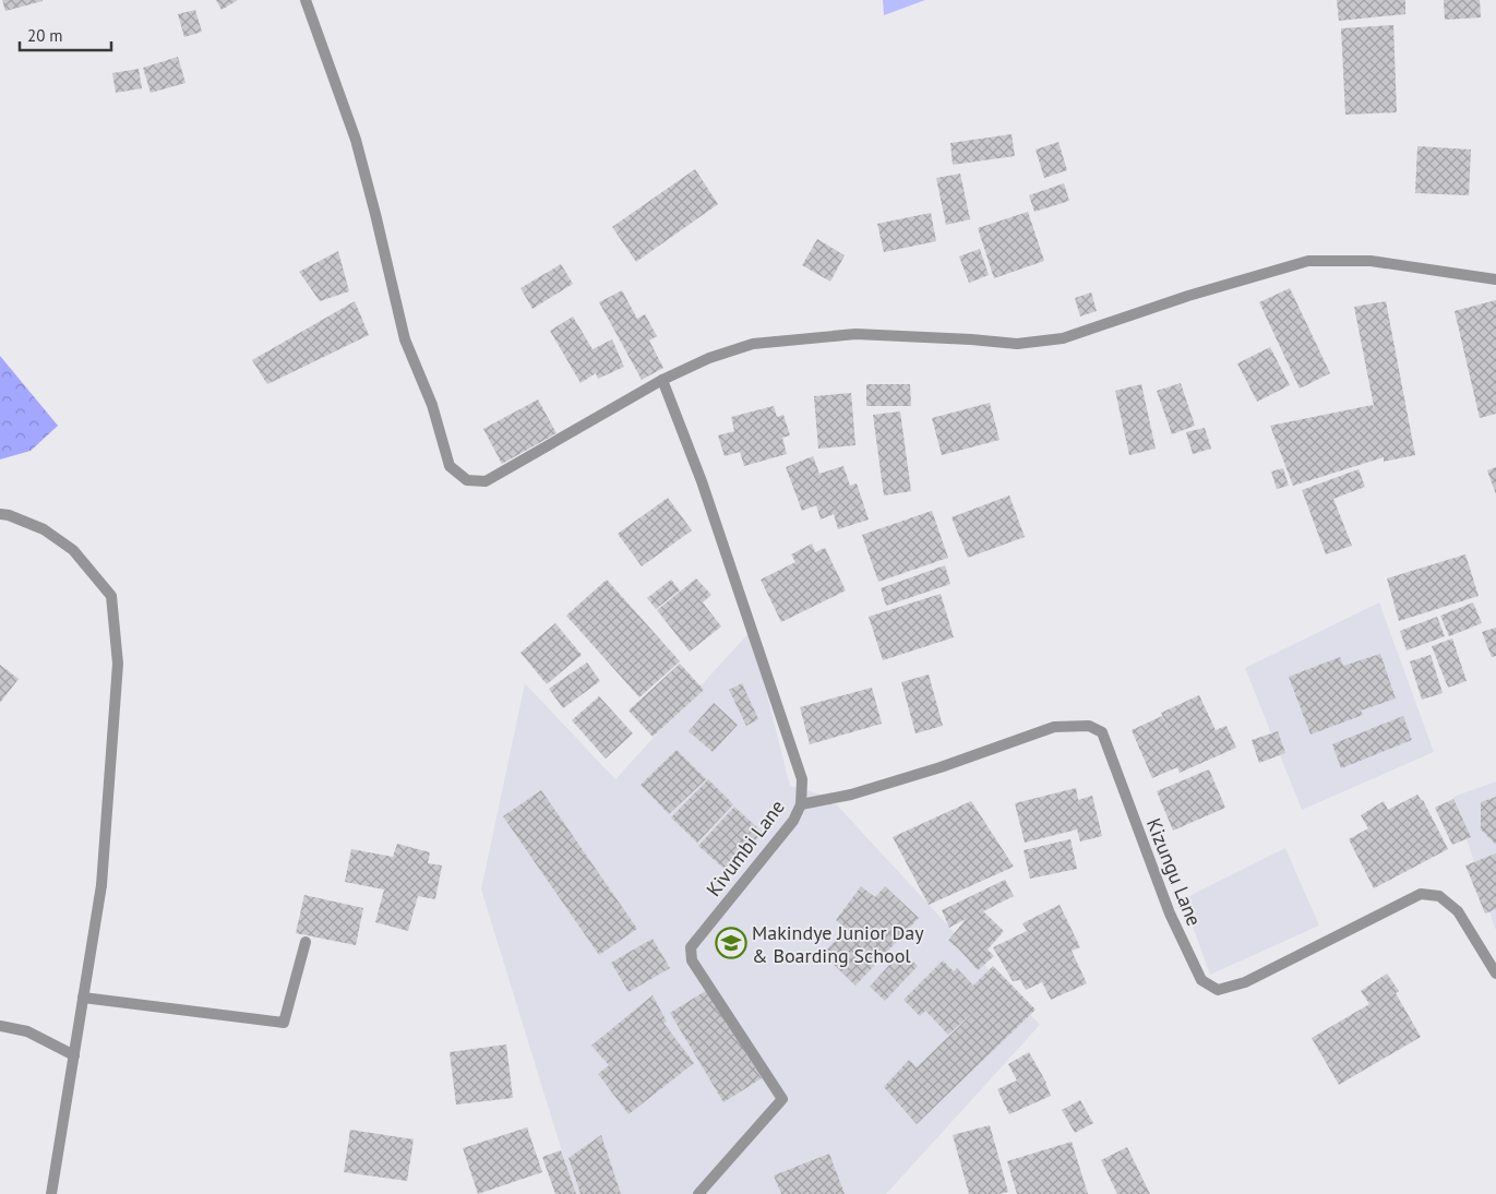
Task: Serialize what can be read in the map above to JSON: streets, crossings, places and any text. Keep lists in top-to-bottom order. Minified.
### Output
{"streets":{"street":["Kivumbi Lane","Kizungu Lane"]},"crossings":[["Kivumbi Lane","Kizungu Lane"]],"places":{"school or university":["Makindye Junior Day & Boarding School"]},"scale_bar":"20 m"}
